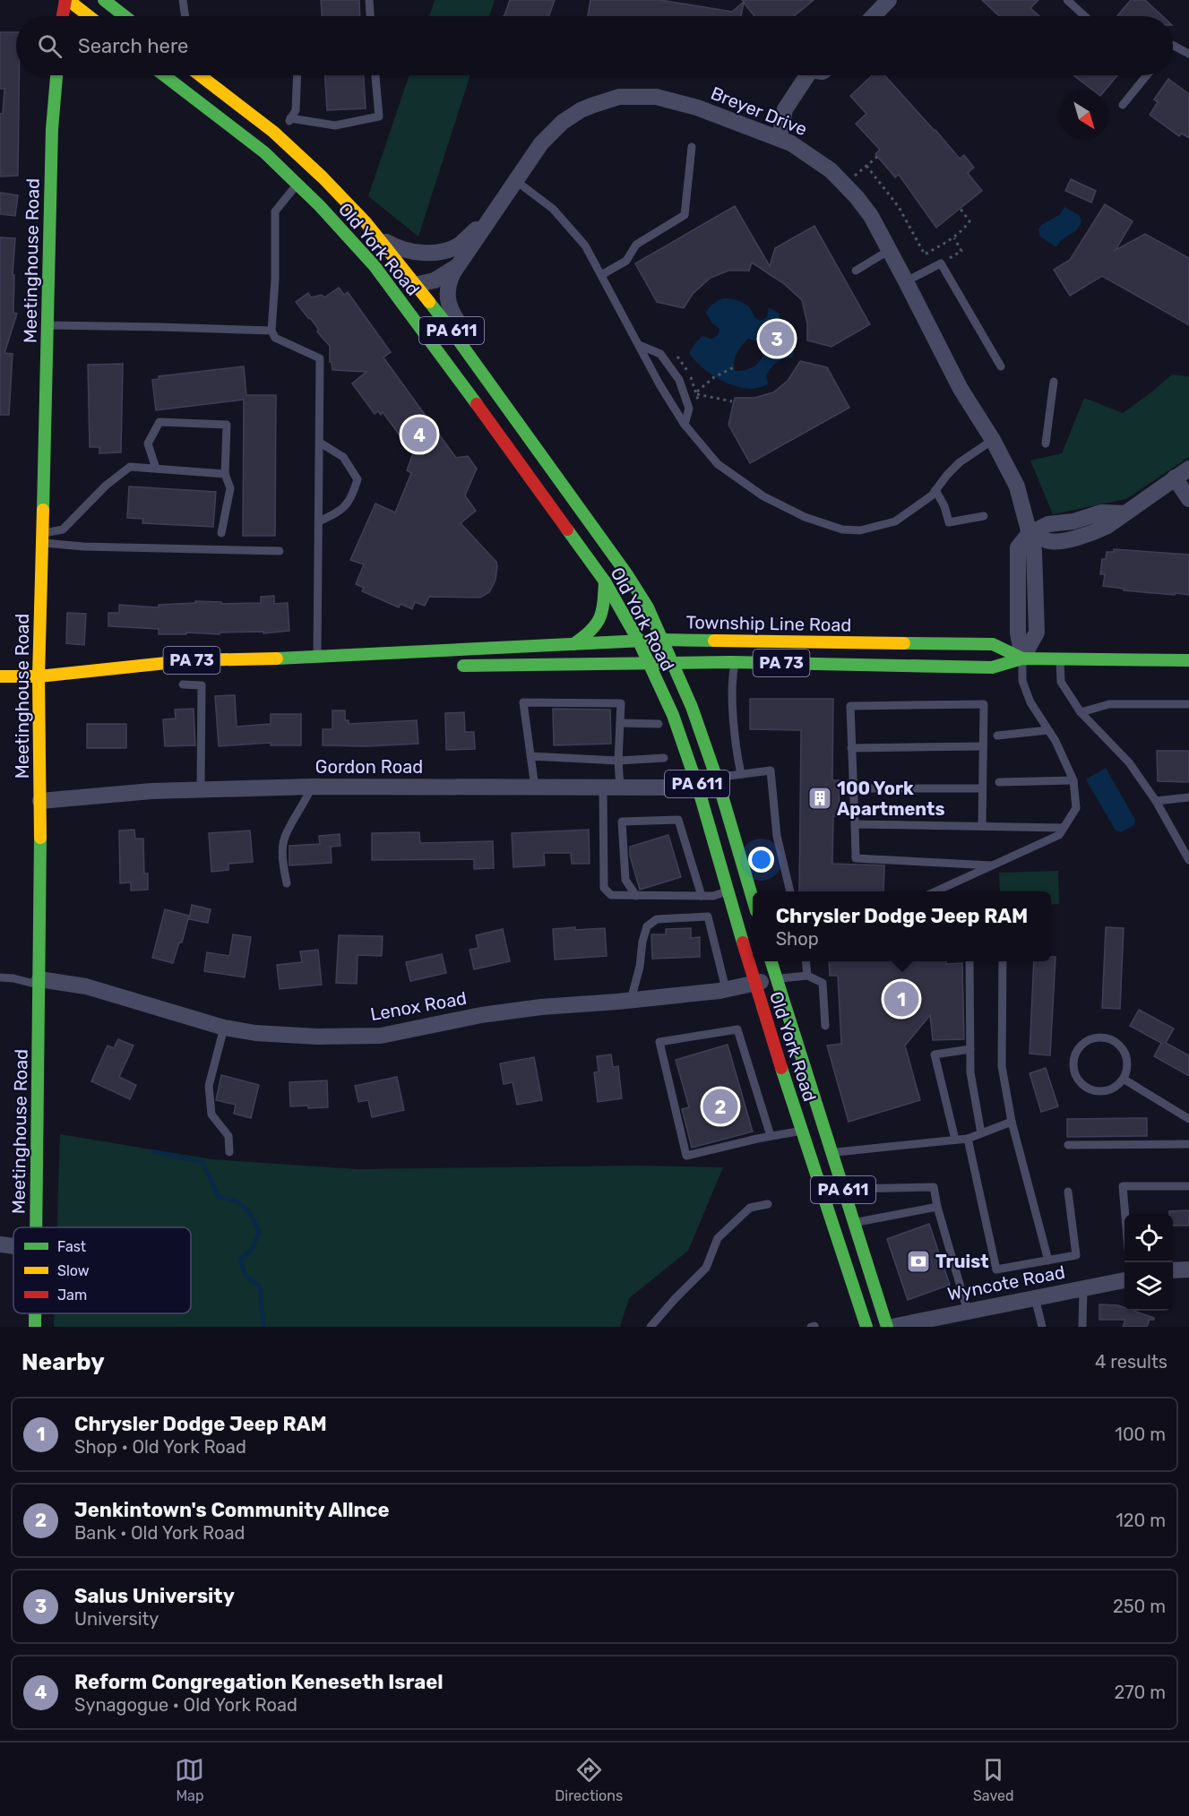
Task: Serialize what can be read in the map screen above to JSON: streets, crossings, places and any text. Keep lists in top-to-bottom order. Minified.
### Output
{"streets":{"main road":["Old York Road","Meetinghouse Road","PA 611","Township Line Road","PA 73"],"street":["Breyer Drive","Gordon Road","Lenox Road","Wyncote Road"]},"crossings":[["Breyer Drive","Old York Road"],["Breyer Drive","Township Line Road"],["Old York Road","Township Line Road"],["Old York Road","Gordon Road"],["Old York Road","Lenox Road"],["Meetinghouse Road","Township Line Road"],["Meetinghouse Road","Gordon Road"],["Meetinghouse Road","Lenox Road"]],"places":{"building":["100 York Apartments"],"bank":["Truist"]},"legend":["Fast","Slow","Jam"],"north":"bottom right","page":{"search":"Search here","pins":["3","4","1","2"],"popup":["Chrysler Dodge Jeep RAM","Shop"],"heading":["Nearby","4 results"],"list":[{"mark":"1","name":"Chrysler Dodge Jeep RAM","note":"Shop · Old York Road","value":"100 m"},{"mark":"2","name":"Jenkintown's Community Allnce","note":"Bank · Old York Road","value":"120 m"},{"mark":"3","name":"Salus University","note":"University","value":"250 m"},{"mark":"4","name":"Reform Congregation Keneseth Israel","note":"Synagogue · Old York Road","value":"270 m"}],"nav":["Map","Directions","Saved"]}}
